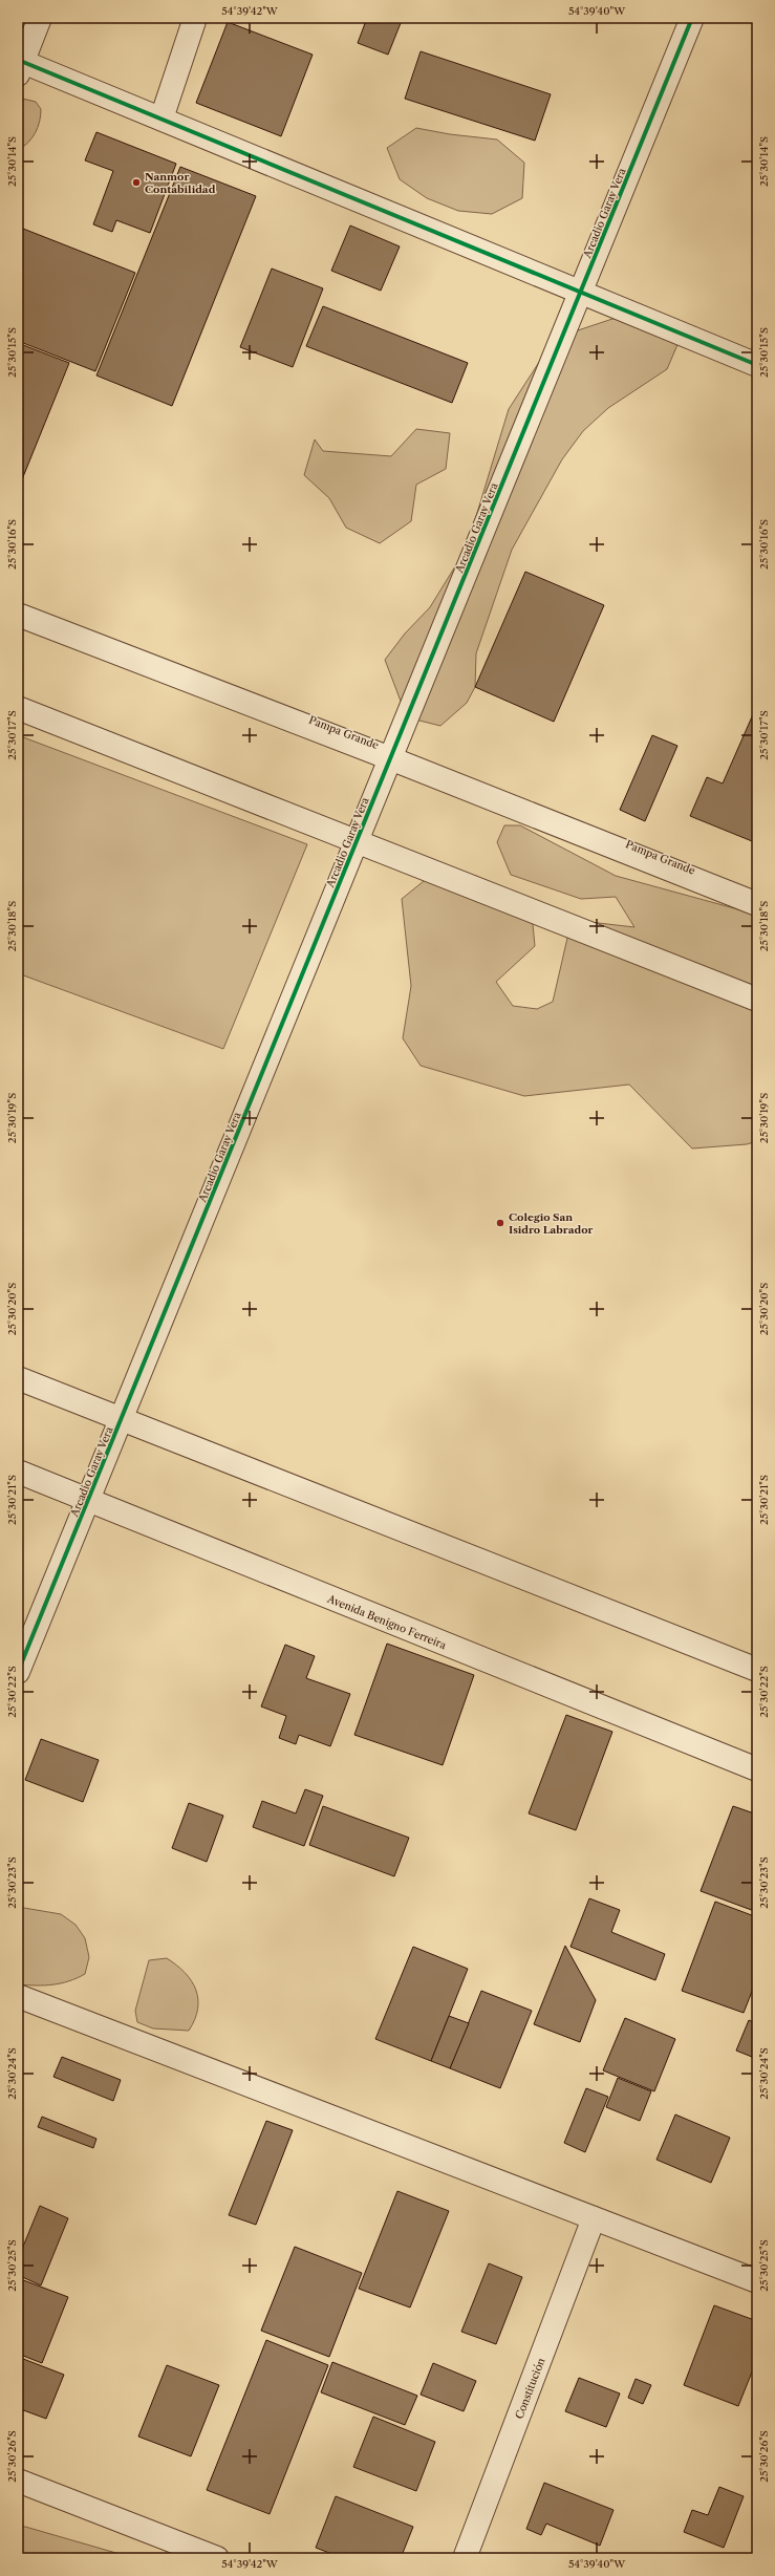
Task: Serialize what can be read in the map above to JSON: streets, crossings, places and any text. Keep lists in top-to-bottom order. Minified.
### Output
{"streets":{"street":["Arcadio Garay Vera","Pampa Grande","Avenida Benigno Ferreira","Constitución"]},"crossings":[["Arcadio Garay Vera","Pampa Grande"],["Arcadio Garay Vera","Avenida Benigno Ferreira"]],"places":["Nanmor Contabilidad","Colegio San Isidro Labrador"],"coordinates":["54°39'42\"W","54°39'40\"W","25°30'14\"S","25°30'15\"S","25°30'16\"S","25°30'17\"S","25°30'18\"S","25°30'19\"S","25°30'20\"S","25°30'21\"S","25°30'22\"S","25°30'23\"S","25°30'24\"S","25°30'25\"S","25°30'26\"S"]}
